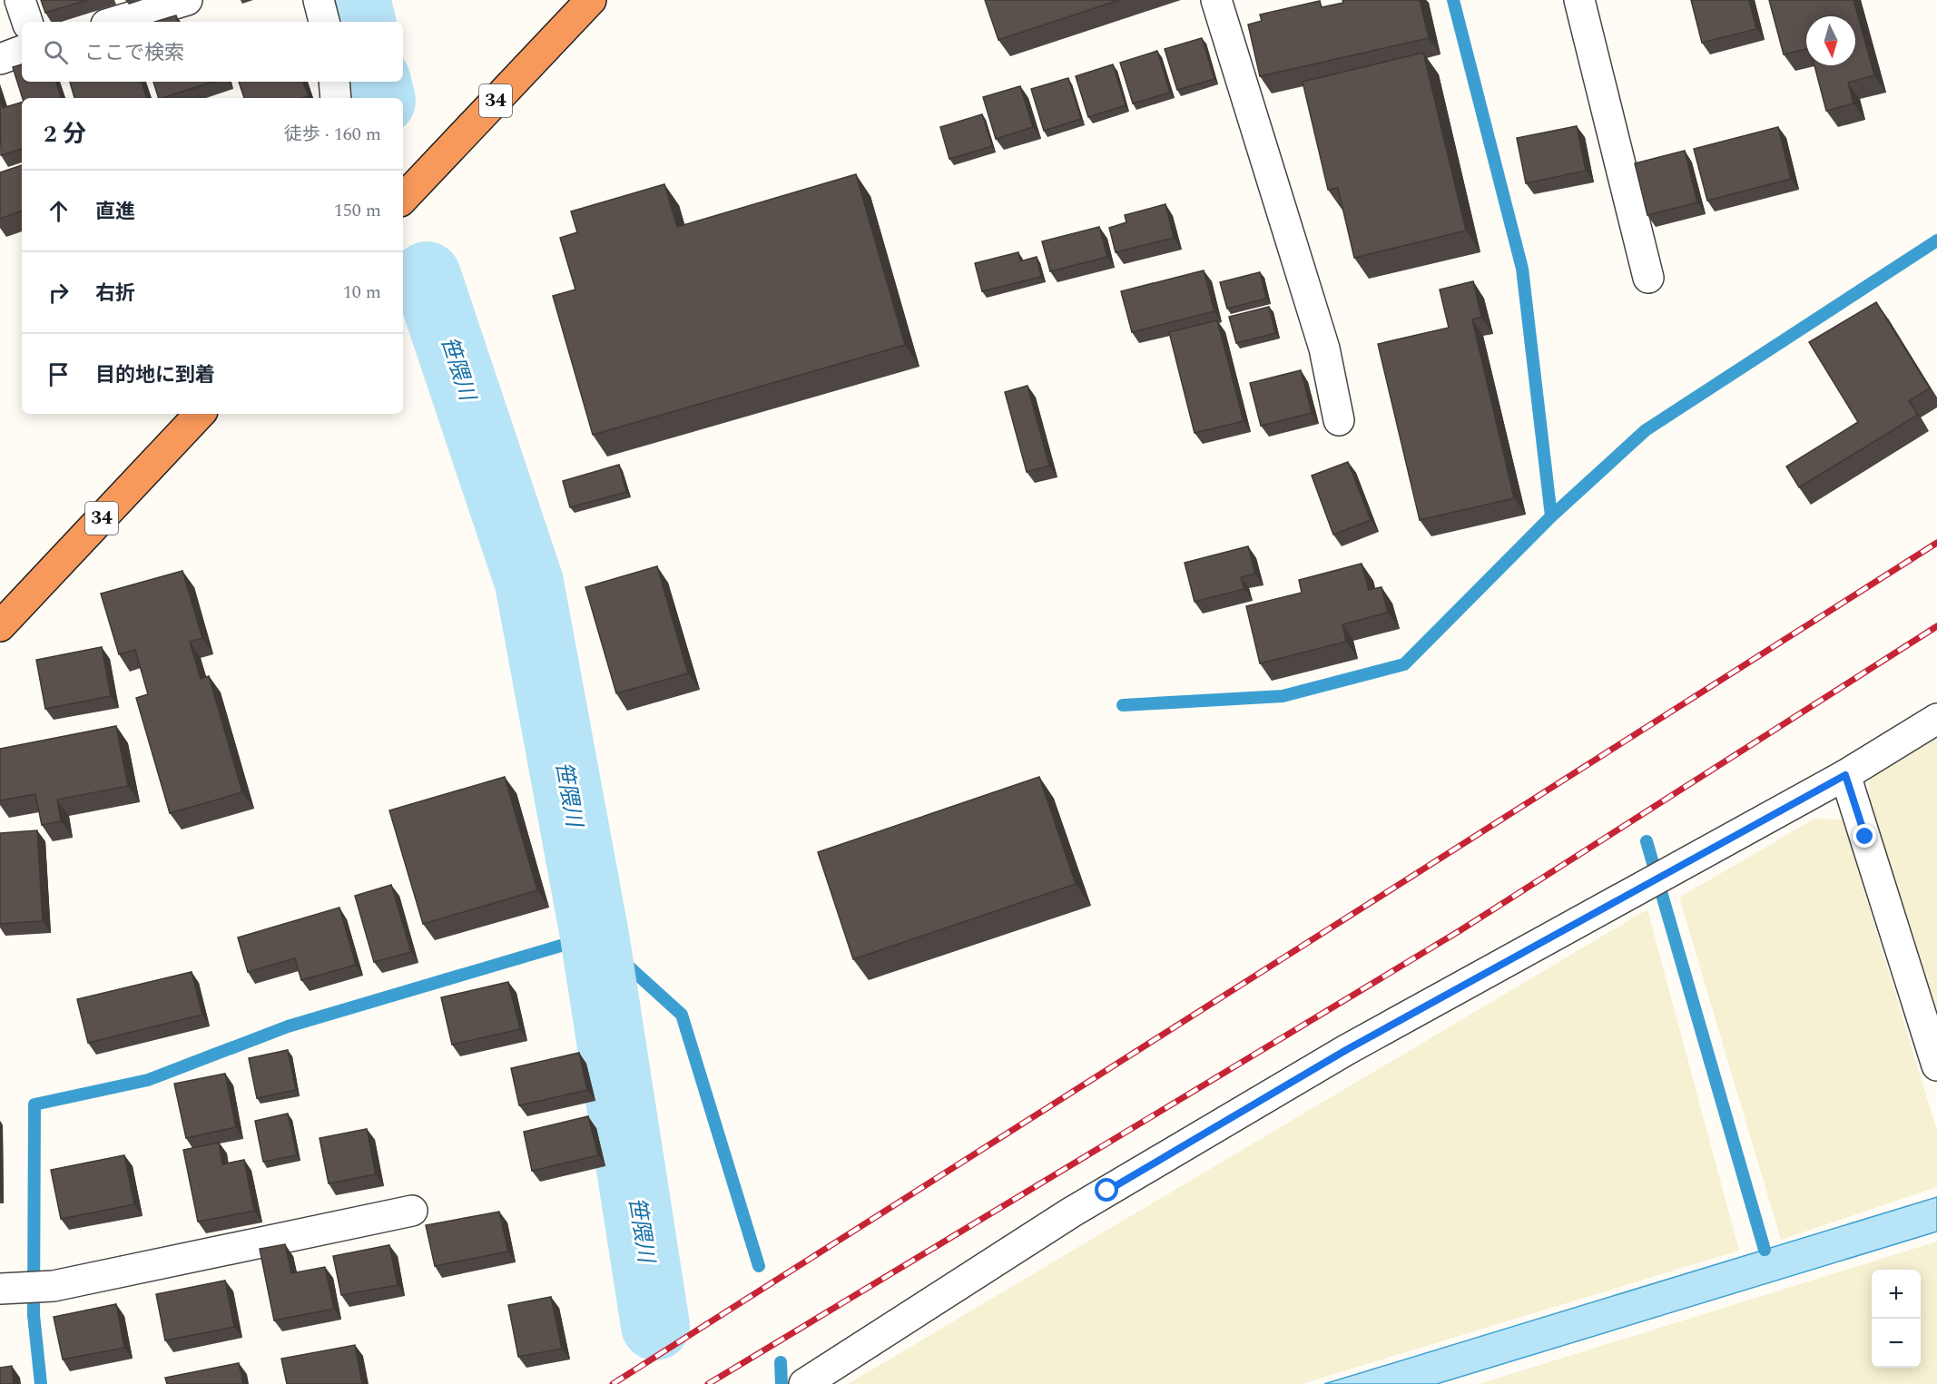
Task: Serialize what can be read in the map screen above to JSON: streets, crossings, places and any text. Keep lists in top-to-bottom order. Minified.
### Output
{"streets":{"highway":["34"]},"water":["笹隈川"],"north":"bottom","page":{"search":"ここで検索","heading":["2 分","徒歩 · 160 m"],"list":[["直進","150 m"],["右折","10 m"],"目的地に到着"],"map_buttons":["+","−"]}}
